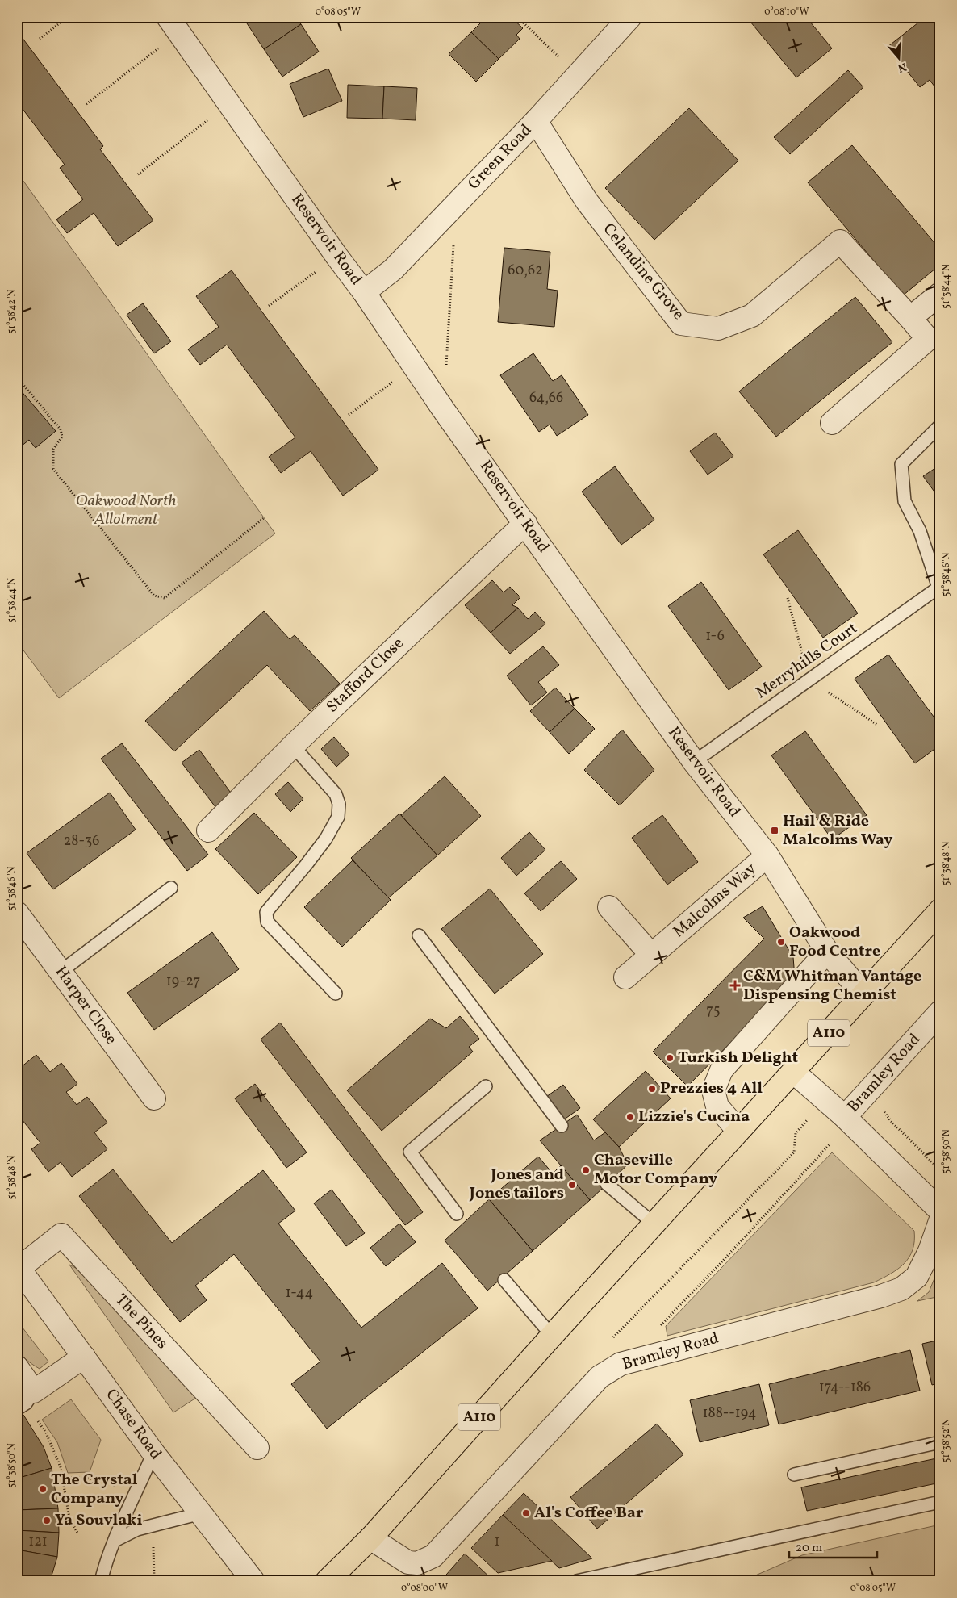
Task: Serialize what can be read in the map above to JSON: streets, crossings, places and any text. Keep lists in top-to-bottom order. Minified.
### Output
{"streets":{"main road":["A110"],"street":["Green Road","Reservoir Road","Celandine Grove","Stafford Close","Malcolms Way","Harper Close","Bramley Road","The Pines","Chase Road"],"lane":["Merryhills Court"]},"crossings":[["Green Road","Reservoir Road"],["Green Road","Celandine Grove"],["Reservoir Road","Merryhills Court"],["Reservoir Road","Stafford Close"],["Reservoir Road","Malcolms Way"],["Reservoir Road","A110"],["A110","Bramley Road"],["The Pines","Chase Road"]],"parks":["Oakwood North Allotment"],"places":{"transit":["Hail & Ride Malcolms Way"],"other":["Oakwood Food Centre","Turkish Delight","Prezzies 4 All","Lizzie's Cucina","Chaseville Motor Company","Jones and Jones tailors","The Crystal Company","Al's Coffee Bar","Ya Souvlaki"],"health":["C&M Whitman Vantage Dispensing Chemist"]},"house_numbers":["60,62","64,66","1-6","28-36","19-27","75","1-44","174--186","188--194","121","1"],"scale_bar":"20 m","north":"bottom","coordinates":["0°08'05\"W","0°08'10\"W","51°38'44\"N","51°38'42\"N","51°38'46\"N","51°38'48\"N","51°38'50\"N","51°38'52\"N","0°08'00\"W"]}
